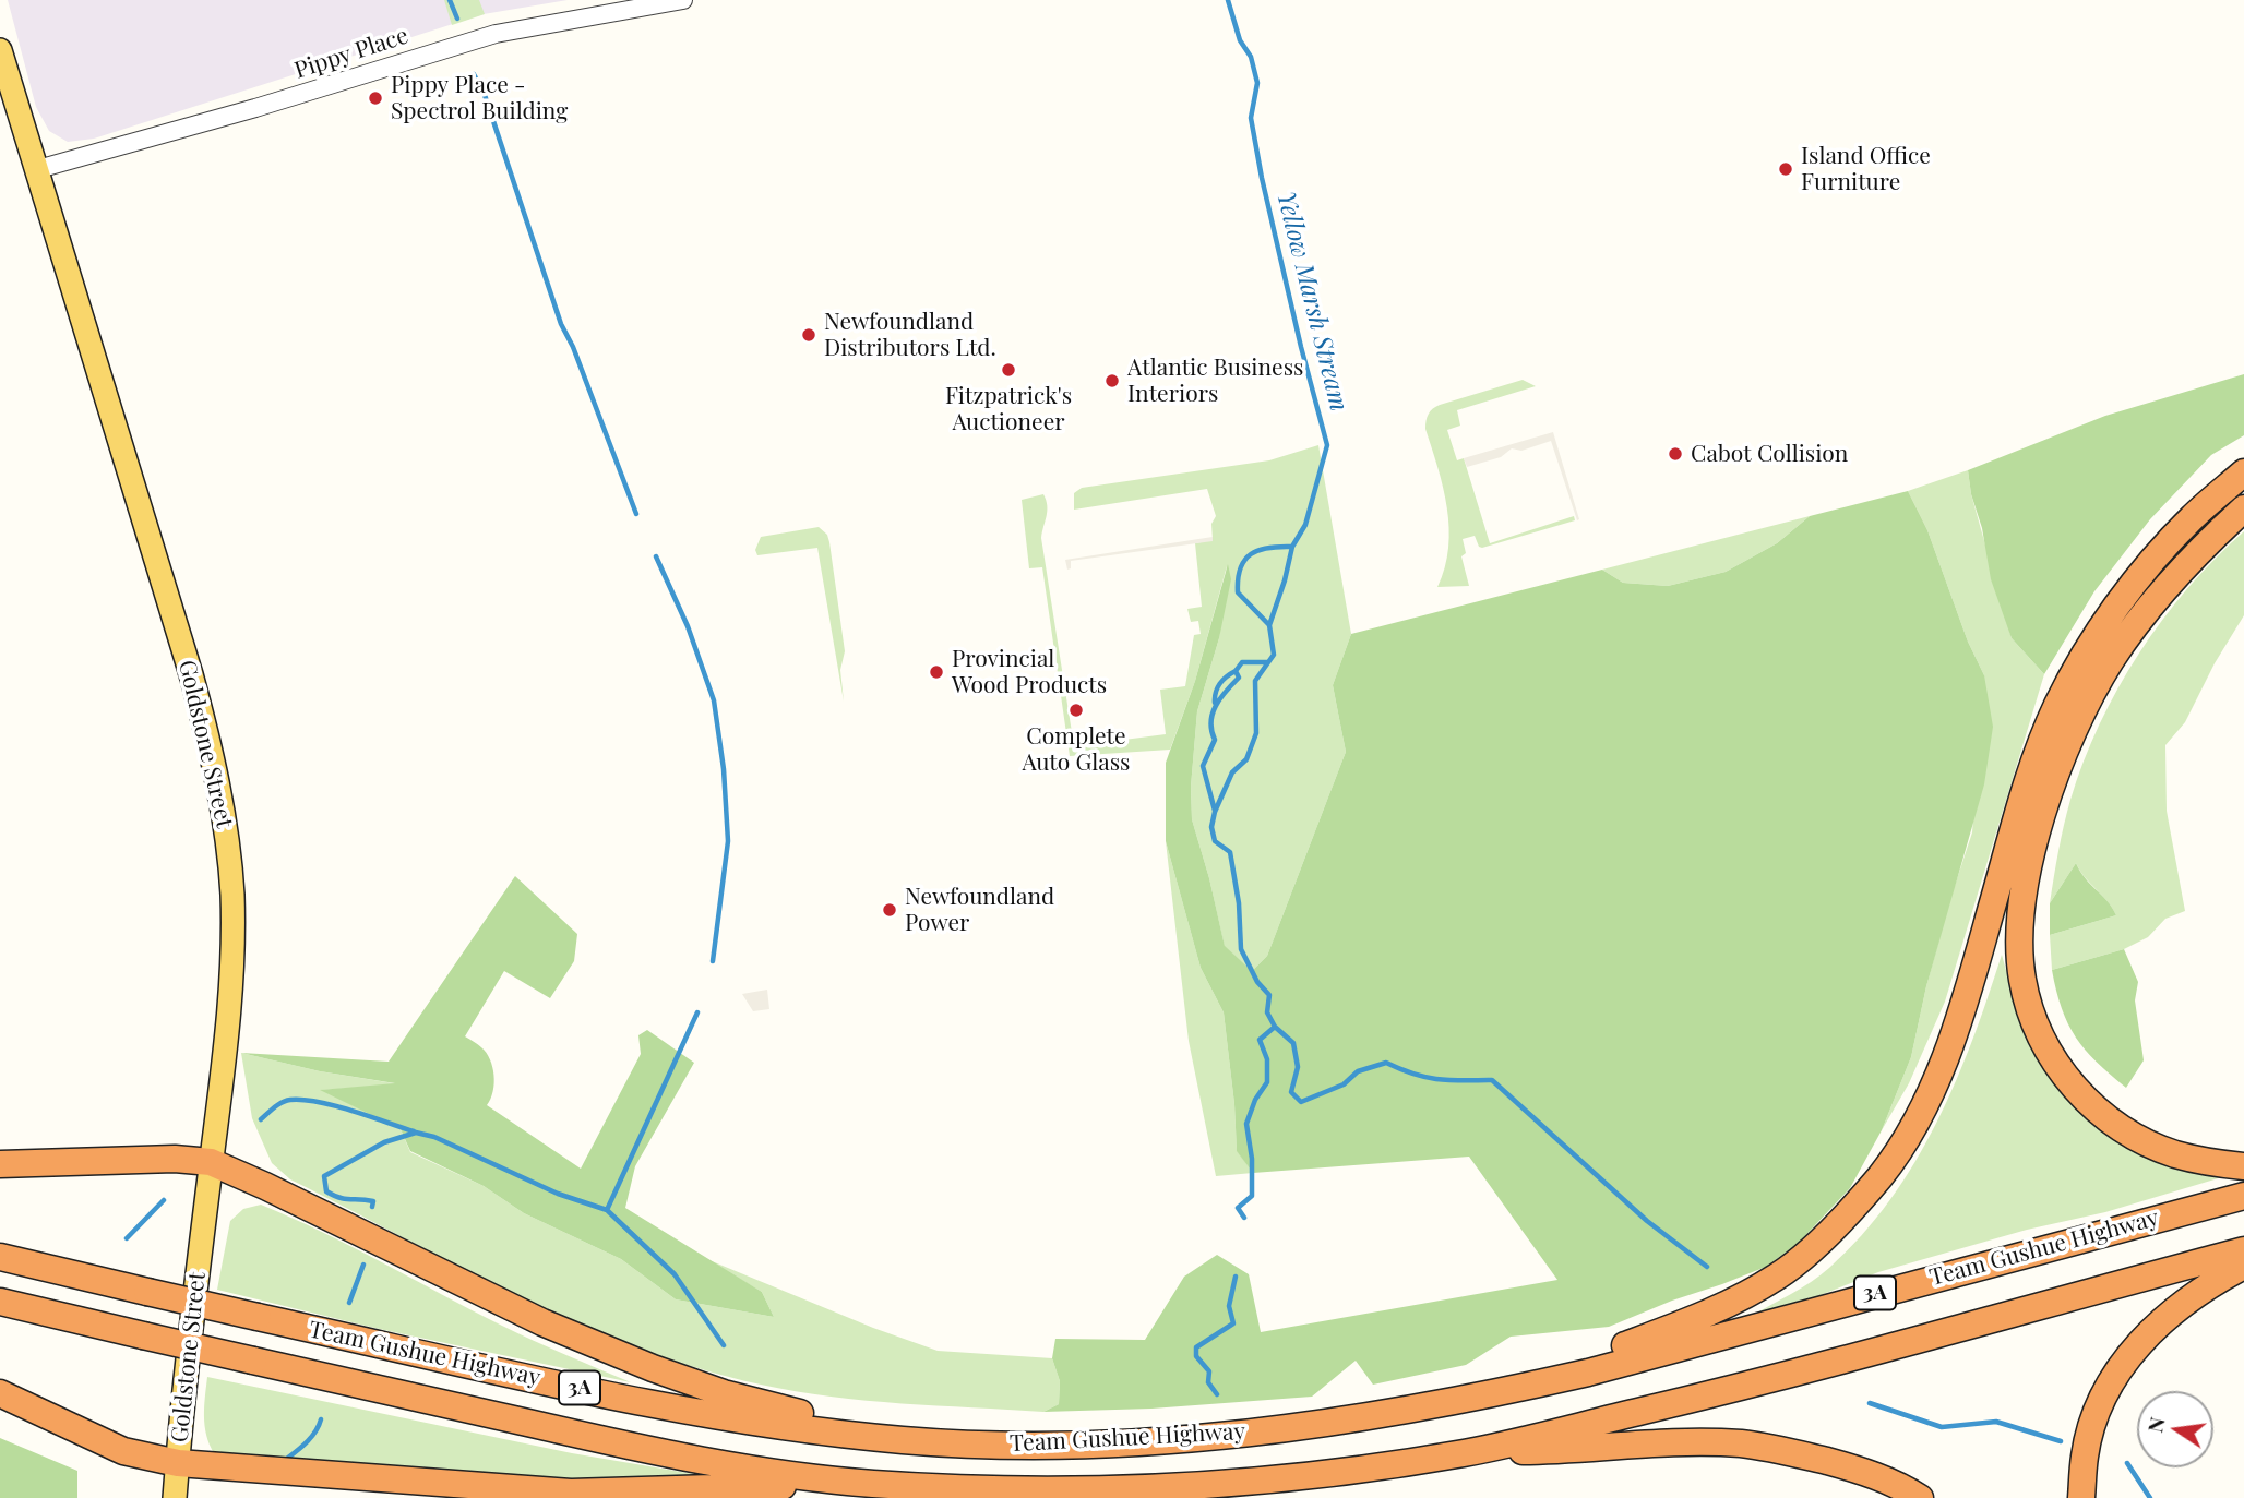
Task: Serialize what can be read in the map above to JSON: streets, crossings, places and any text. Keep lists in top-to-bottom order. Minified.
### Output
{"streets":{"highway":["Team Gushue Highway","3A"],"main road":["Goldstone Street"],"street":["Pippy Place"]},"crossings":[["Pippy Place","Goldstone Street"]],"water":["Yellow Marsh Stream"],"places":["Pippy Place - Spectrol Building","Island Office Furniture","Newfoundland Distributors Ltd.","Fitzpatrick's Auctioneer","Atlantic Business Interiors","Cabot Collision","Provincial Wood Products","Complete Auto Glass","Newfoundland Power"],"north":"left"}
